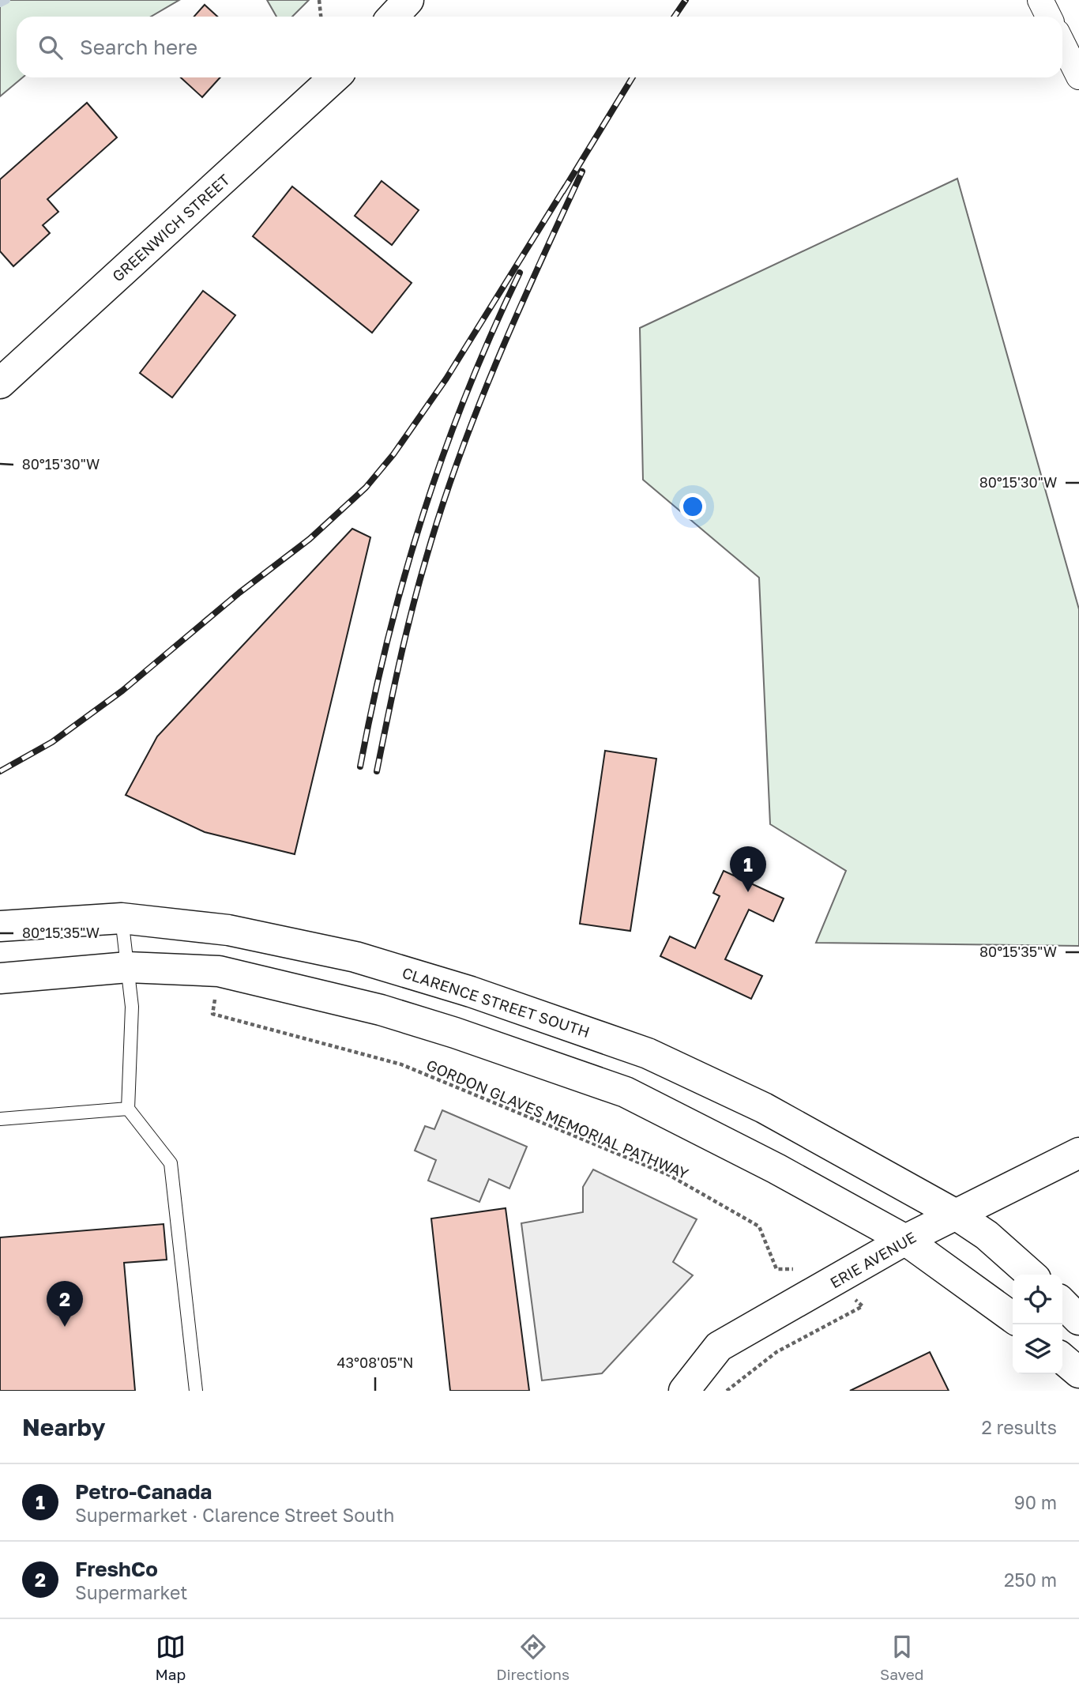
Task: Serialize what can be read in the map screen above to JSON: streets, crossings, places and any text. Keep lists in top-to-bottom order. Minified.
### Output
{"streets":{"main road":["GREENWICH STREET","CLARENCE STREET SOUTH","ERIE AVENUE"],"path":["GORDON GLAVES MEMORIAL PATHWAY"]},"crossings":[["CLARENCE STREET SOUTH","ERIE AVENUE"]],"page":{"search":"Search here","pins":["1","2"],"heading":["Nearby","2 results"],"list":[{"mark":"1","name":"Petro-Canada","note":"Supermarket · Clarence Street South","value":"90 m"},{"mark":"2","name":"FreshCo","note":"Supermarket","value":"250 m"}],"nav":["Map","Directions","Saved"]},"coordinates":["80°15'30\"W","80°15'35\"W","43°08'05\"N"]}
